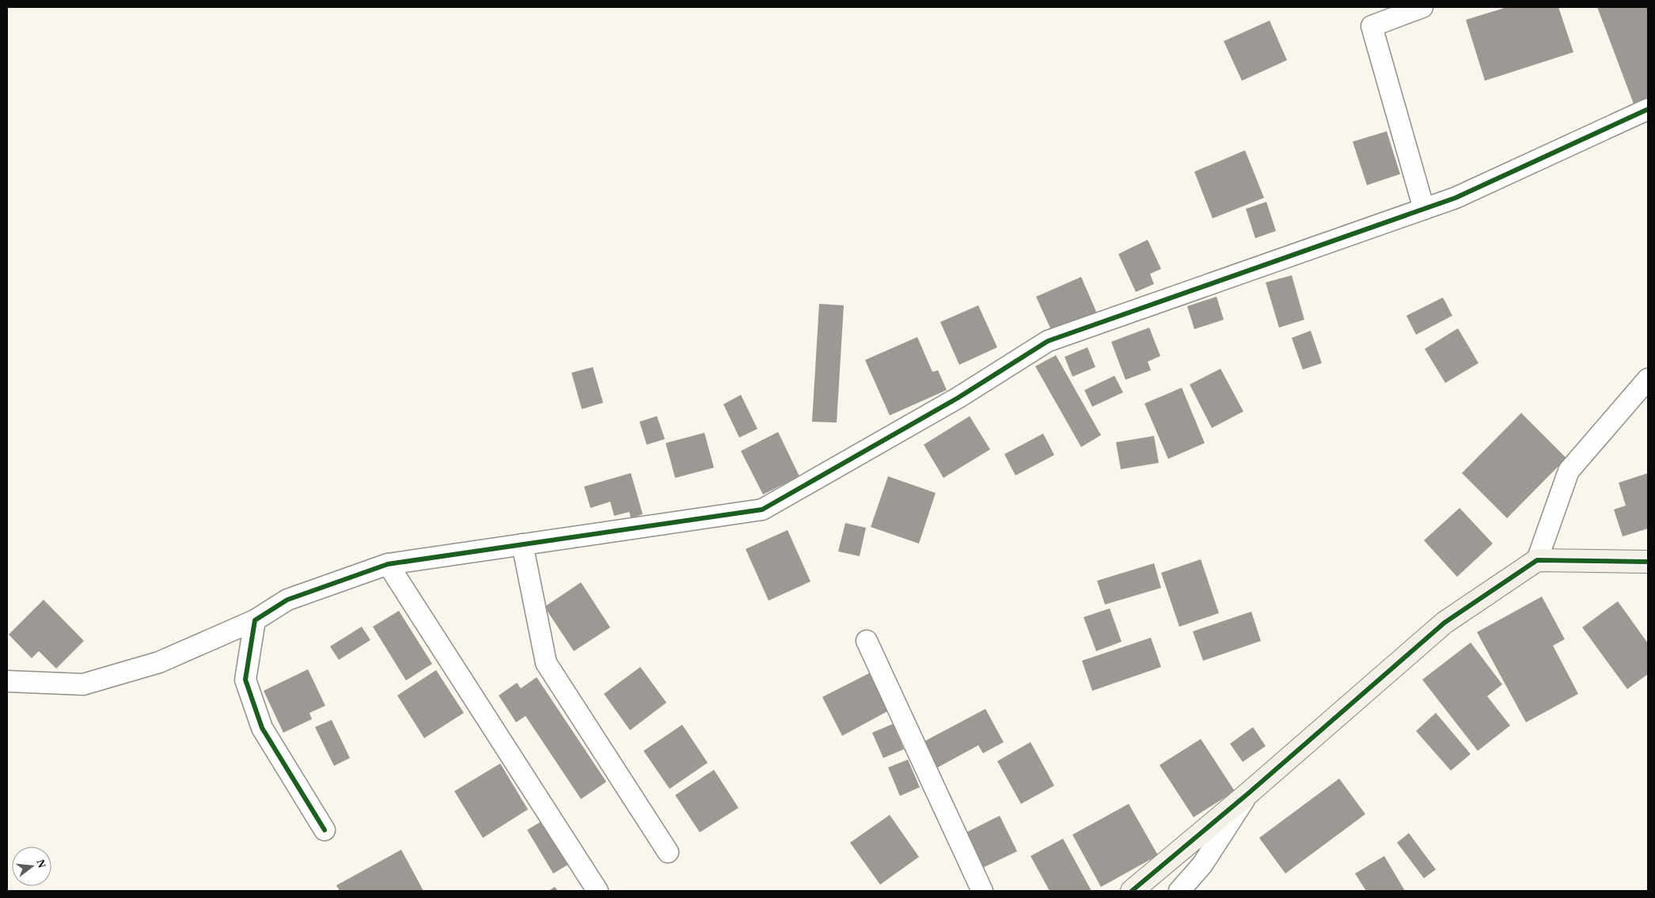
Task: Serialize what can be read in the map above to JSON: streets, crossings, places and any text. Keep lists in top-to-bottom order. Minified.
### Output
{"north":"right"}
